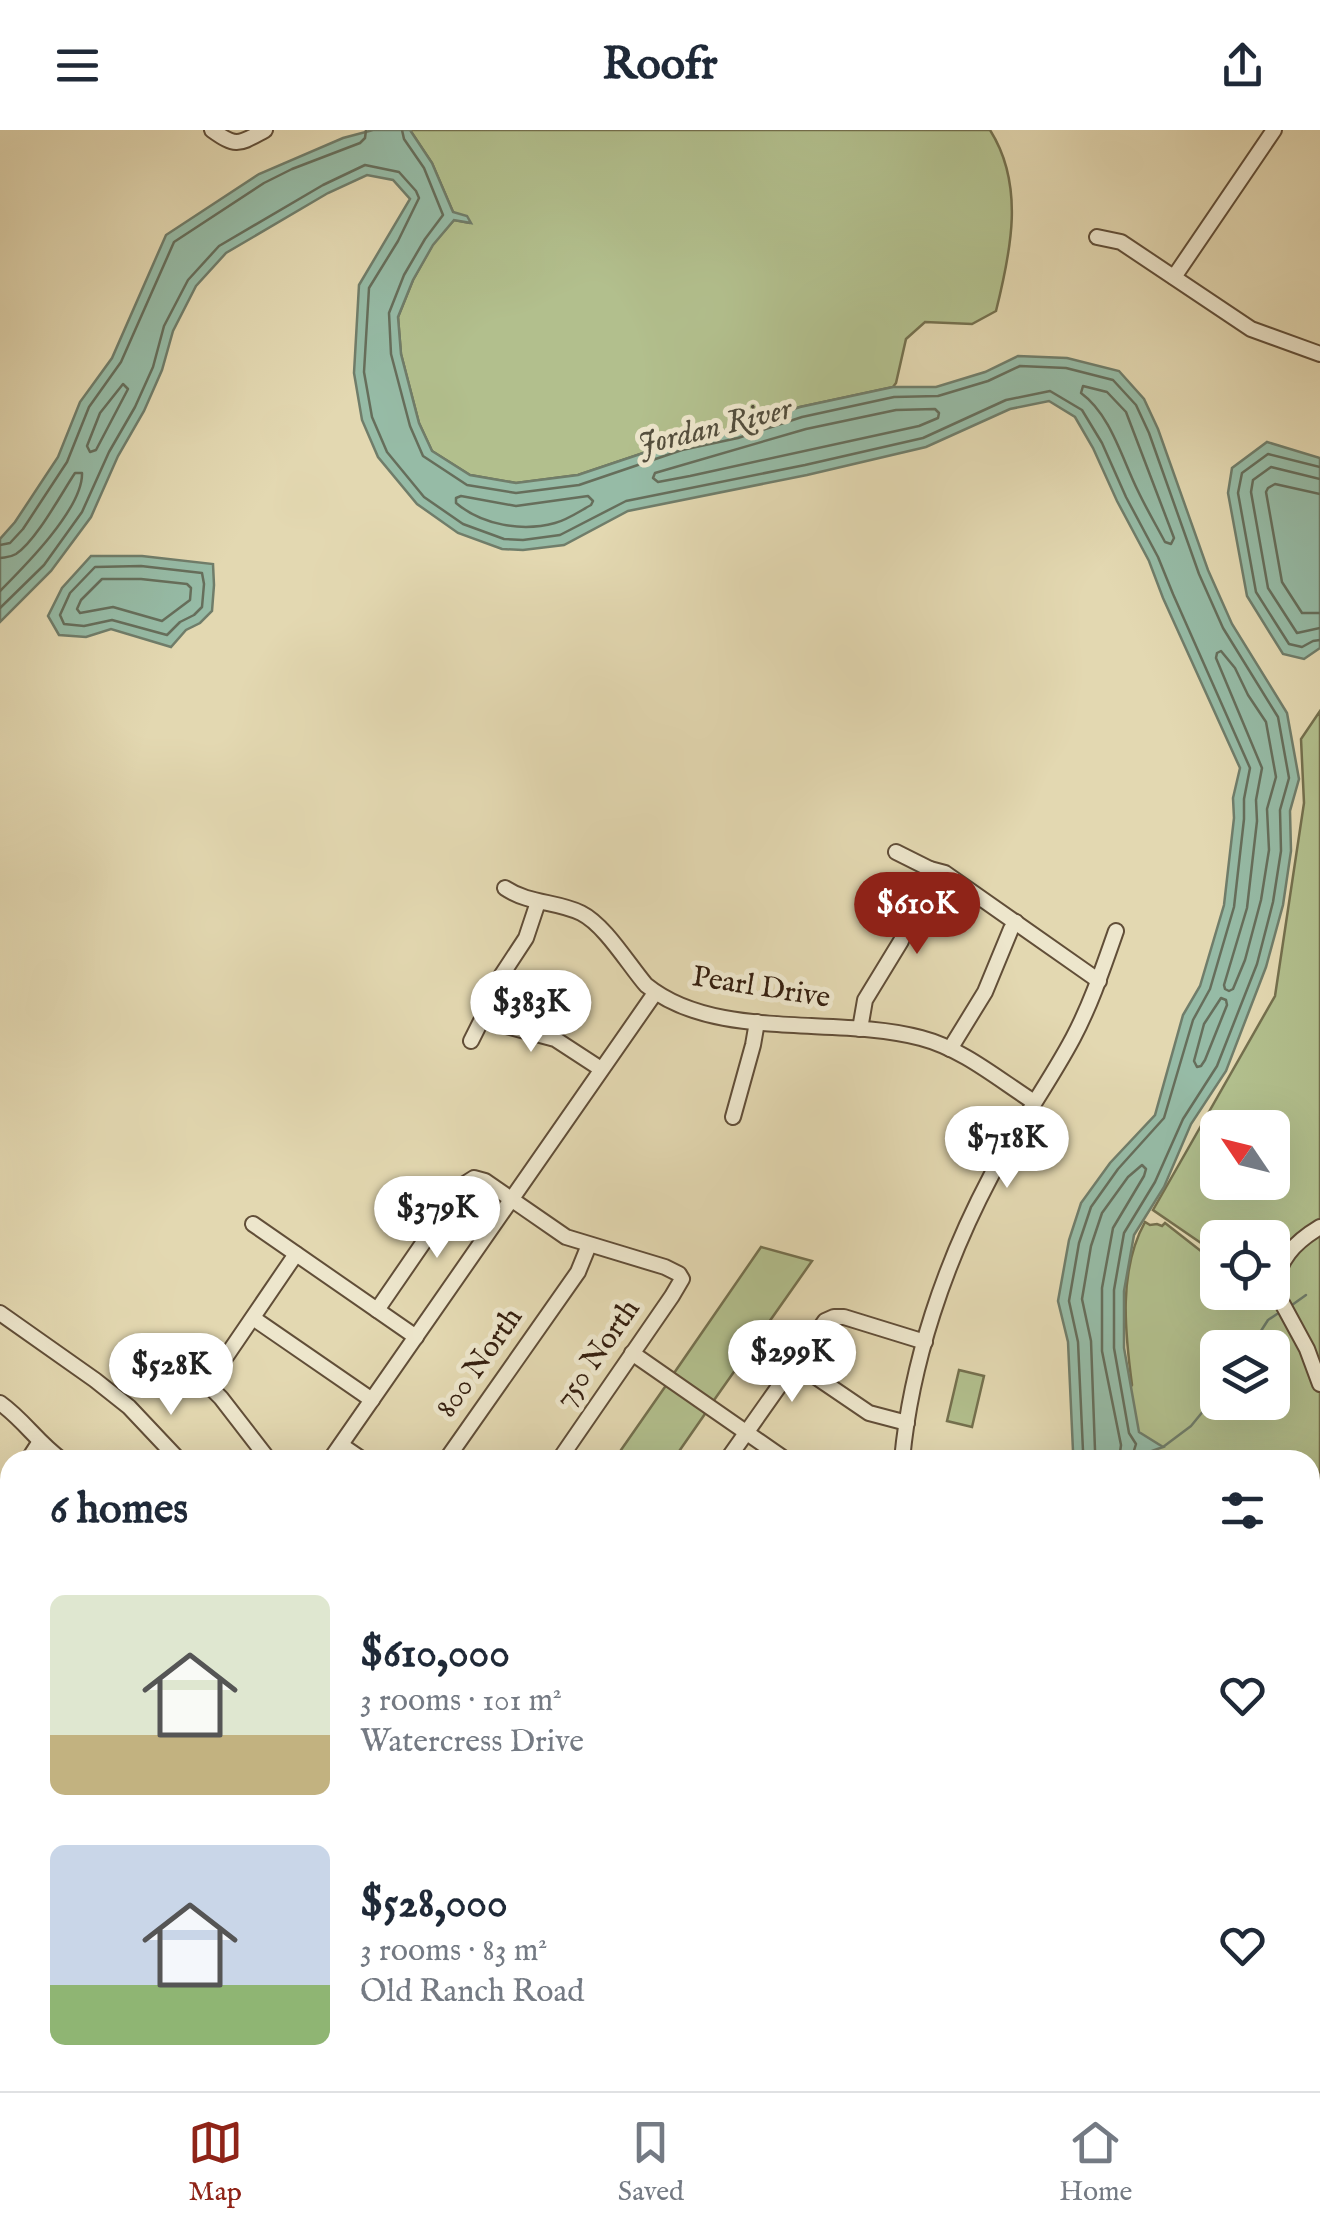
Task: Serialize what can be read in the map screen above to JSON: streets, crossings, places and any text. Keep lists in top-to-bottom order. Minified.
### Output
{"streets":{"street":["Pearl Drive","750 North","800 North"]},"crossings":[["750 North","800 North"]],"water":["Jordan River"],"north":"top left","page":{"header":"Roofr","price":["$610K","$383K","$718K","$379K","$299K","$528K"],"heading":"6 homes","list":[{"name":"$610,000","note":"3 rooms · 101 m² · Watercress Drive"},{"name":"$528,000","note":"3 rooms · 83 m² · Old Ranch Road"}],"tabs":["Map","Saved","Home"]}}
